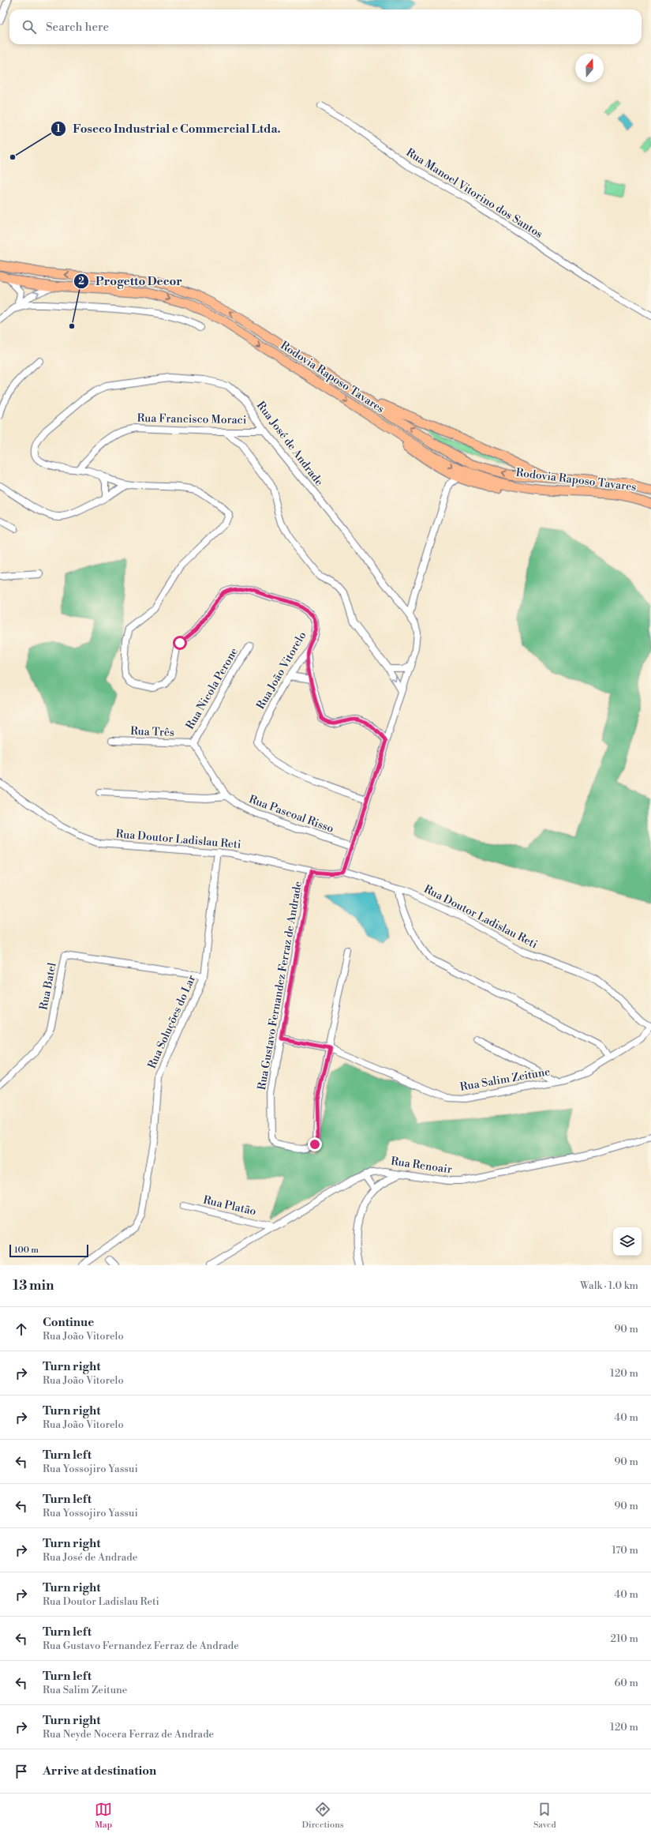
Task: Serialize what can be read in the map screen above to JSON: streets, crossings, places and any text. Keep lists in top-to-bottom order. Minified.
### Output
{"streets":{"highway":["Rodovia Raposo Tavares"],"street":["Rua Manoel Vitorino dos Santos","Rua Francisco Moraci","Rua José de Andrade","Rua João Vitorelo","Rua Nicola Perone","Rua Três","Rua Pascoal Risso","Rua Doutor Ladislau Reti","Rua Gustavo Fernandez Ferraz de Andrade","Rua Batel","Rua Soluções do Lar","Rua Salim Zeitune","Rua Renoair","Rua Platão"]},"crossings":[["Rua Francisco Moraci","Rua José de Andrade"],["Rua José de Andrade","Rua João Vitorelo"],["Rua José de Andrade","Rua Pascoal Risso"],["Rua José de Andrade","Rua Doutor Ladislau Reti"],["Rua Nicola Perone","Rua Três"],["Rua Nicola Perone","Rua Pascoal Risso"],["Rua Três","Rua Pascoal Risso"],["Rua Doutor Ladislau Reti","Rua Gustavo Fernandez Ferraz de Andrade"],["Rua Doutor Ladislau Reti","Rua Soluções do Lar"],["Rua Doutor Ladislau Reti","Rua Salim Zeitune"],["Rua Gustavo Fernandez Ferraz de Andrade","Rua Salim Zeitune"],["Rua Batel","Rua Soluções do Lar"],["Rua Renoair","Rua Platão"]],"places":["Foseco Industrial e Commercial Ltda.","Progetto Decor"],"scale_bar":"100 m","north":"top","page":{"search":"Search here","scale":"100 m","heading":["13 min","Walk · 1.0 km"],"list":[["Continue","Rua João Vitorelo","90 m"],["Turn right","Rua João Vitorelo","120 m"],["Turn right","Rua João Vitorelo","40 m"],["Turn left","Rua Yossojiro Yassui","90 m"],["Turn left","Rua Yossojiro Yassui","90 m"],["Turn right","Rua José de Andrade","170 m"],["Turn right","Rua Doutor Ladislau Reti","40 m"],["Turn left","Rua Gustavo Fernandez Ferraz de Andrade","210 m"],["Turn left","Rua Salim Zeitune","60 m"],["Turn right","Rua Neyde Nocera Ferraz de Andrade","120 m"],"Arrive at destination"],"nav":["Map","Directions","Saved"]}}
